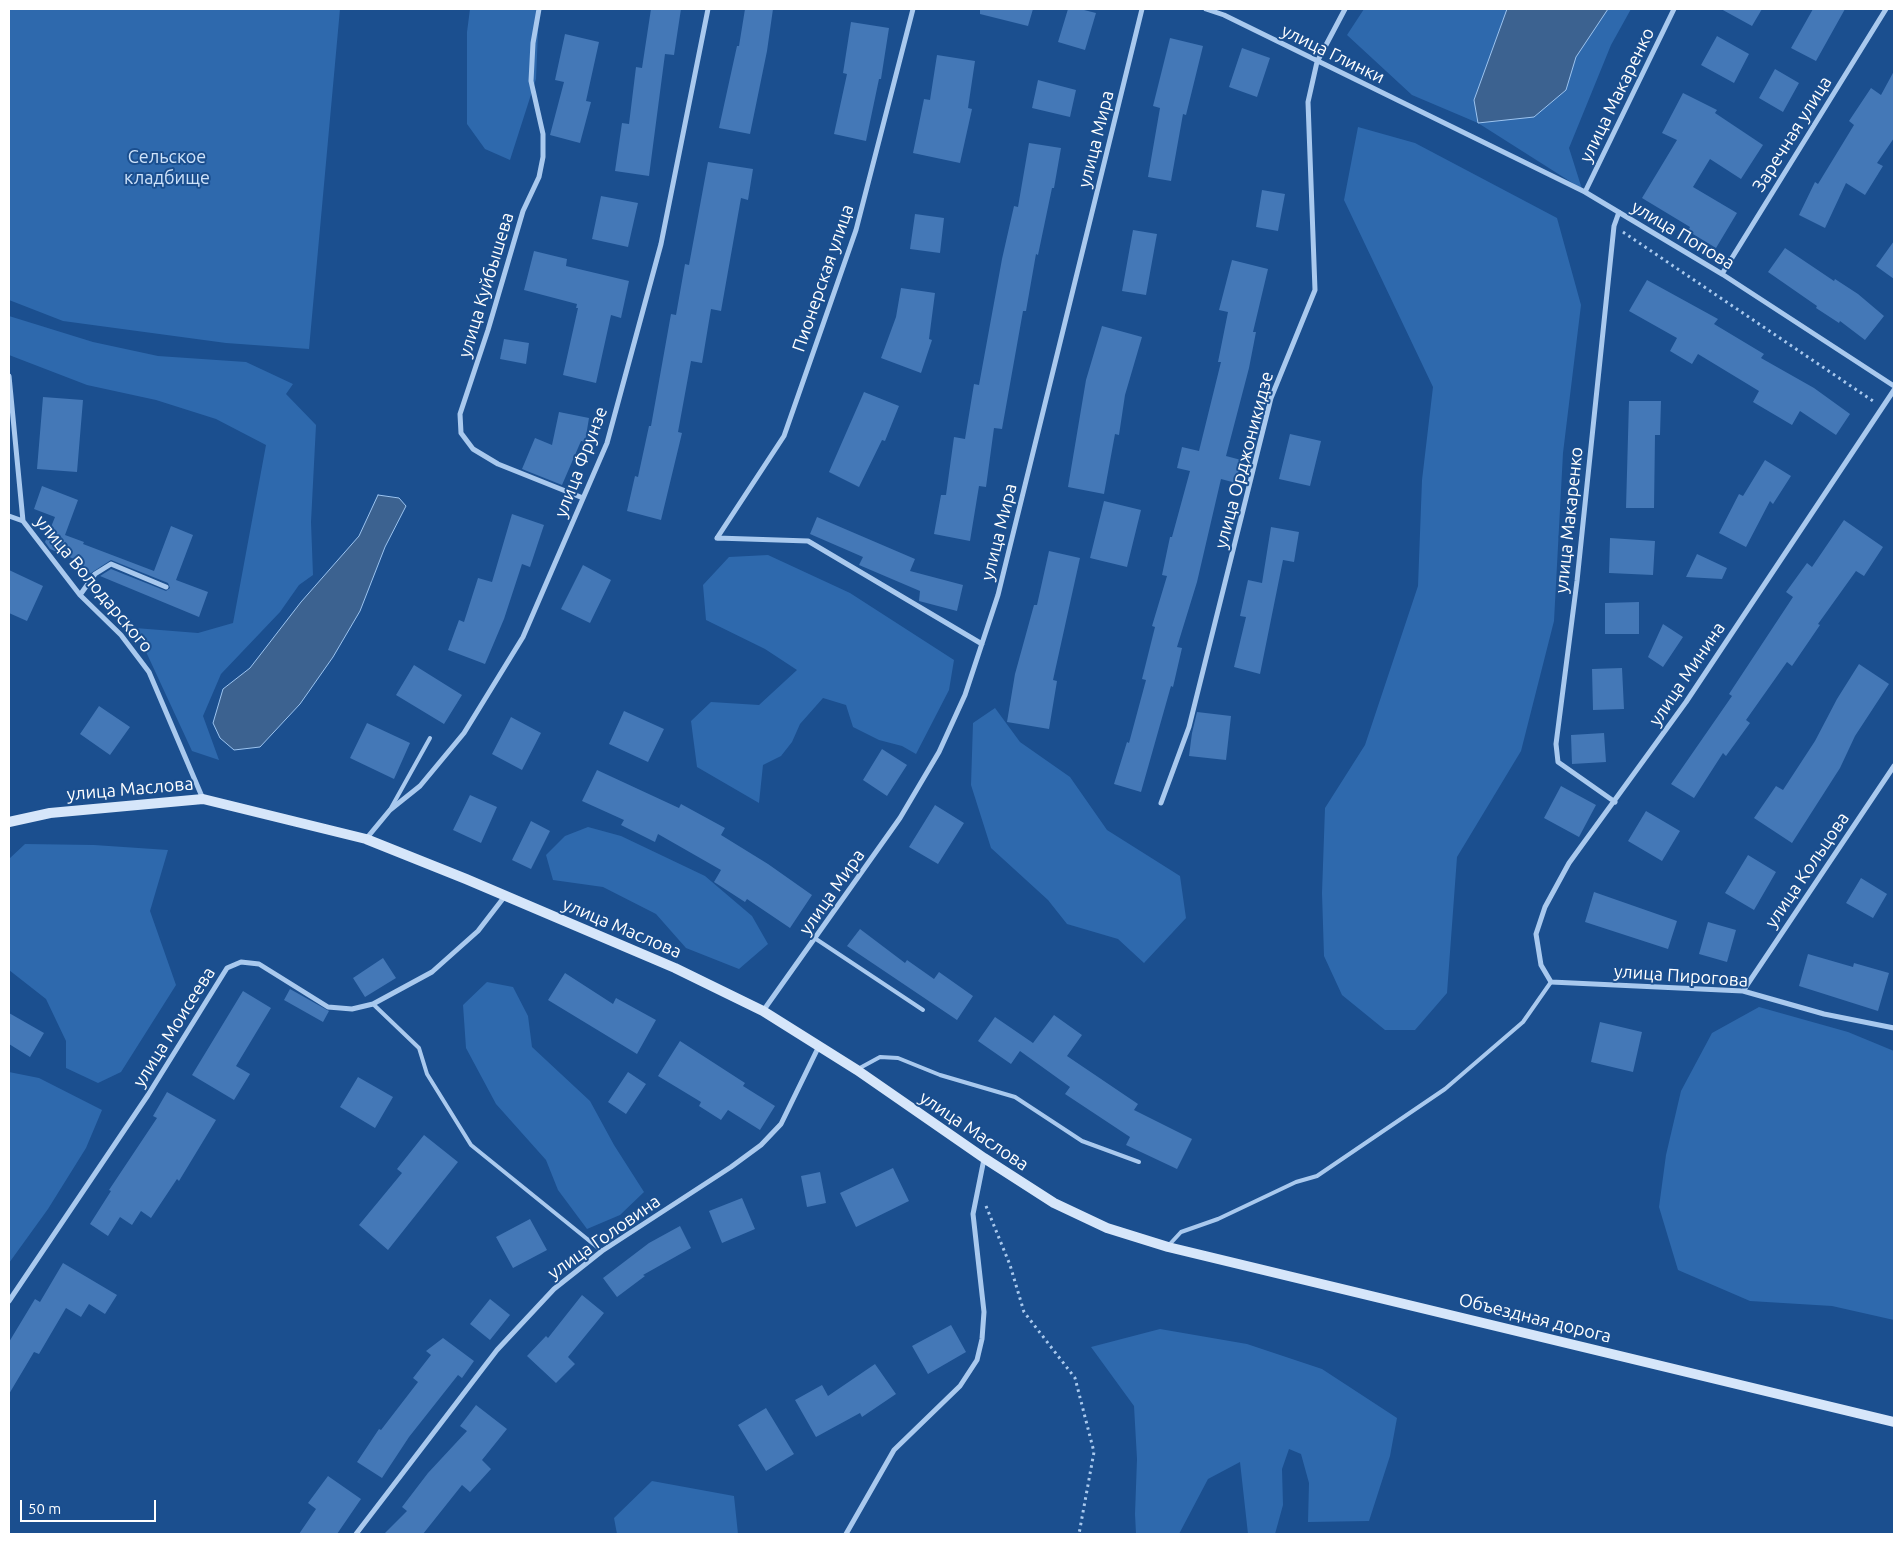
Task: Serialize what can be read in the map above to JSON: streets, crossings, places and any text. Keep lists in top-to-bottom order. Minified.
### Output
{"streets":{"main road":["улица Маслова","Объездная дорога"],"street":["улица Глинки","улица Макаренко","Заречная улица","улица Мира","улица Попова","Пионерская улица","улица Куйбышева","улица Орджоникидзе","улица Фрунзе","улица Володарского","улица Минина","улица Кольцова","улица Пирогова","улица Моисеева","улица Головина"]},"crossings":[["улица Глинки","улица Попова"],["улица Глинки","улица Орджоникидзе"],["улица Макаренко","улица Попова"],["улица Макаренко","улица Минина"],["Заречная улица","улица Попова"],["улица Мира","Пионерская улица"],["улица Мира","улица Маслова"],["улица Попова","улица Минина"],["улица Куйбышева","улица Фрунзе"],["улица Фрунзе","улица Маслова"],["улица Володарского","улица Маслова"],["улица Минина","улица Пирогова"],["улица Маслова","улица Моисеева"],["улица Маслова","улица Головина"],["улица Маслова","Объездная дорога"],["улица Кольцова","улица Пирогова"]],"parks":["Сельское кладбище"],"scale_bar":"50 m"}
